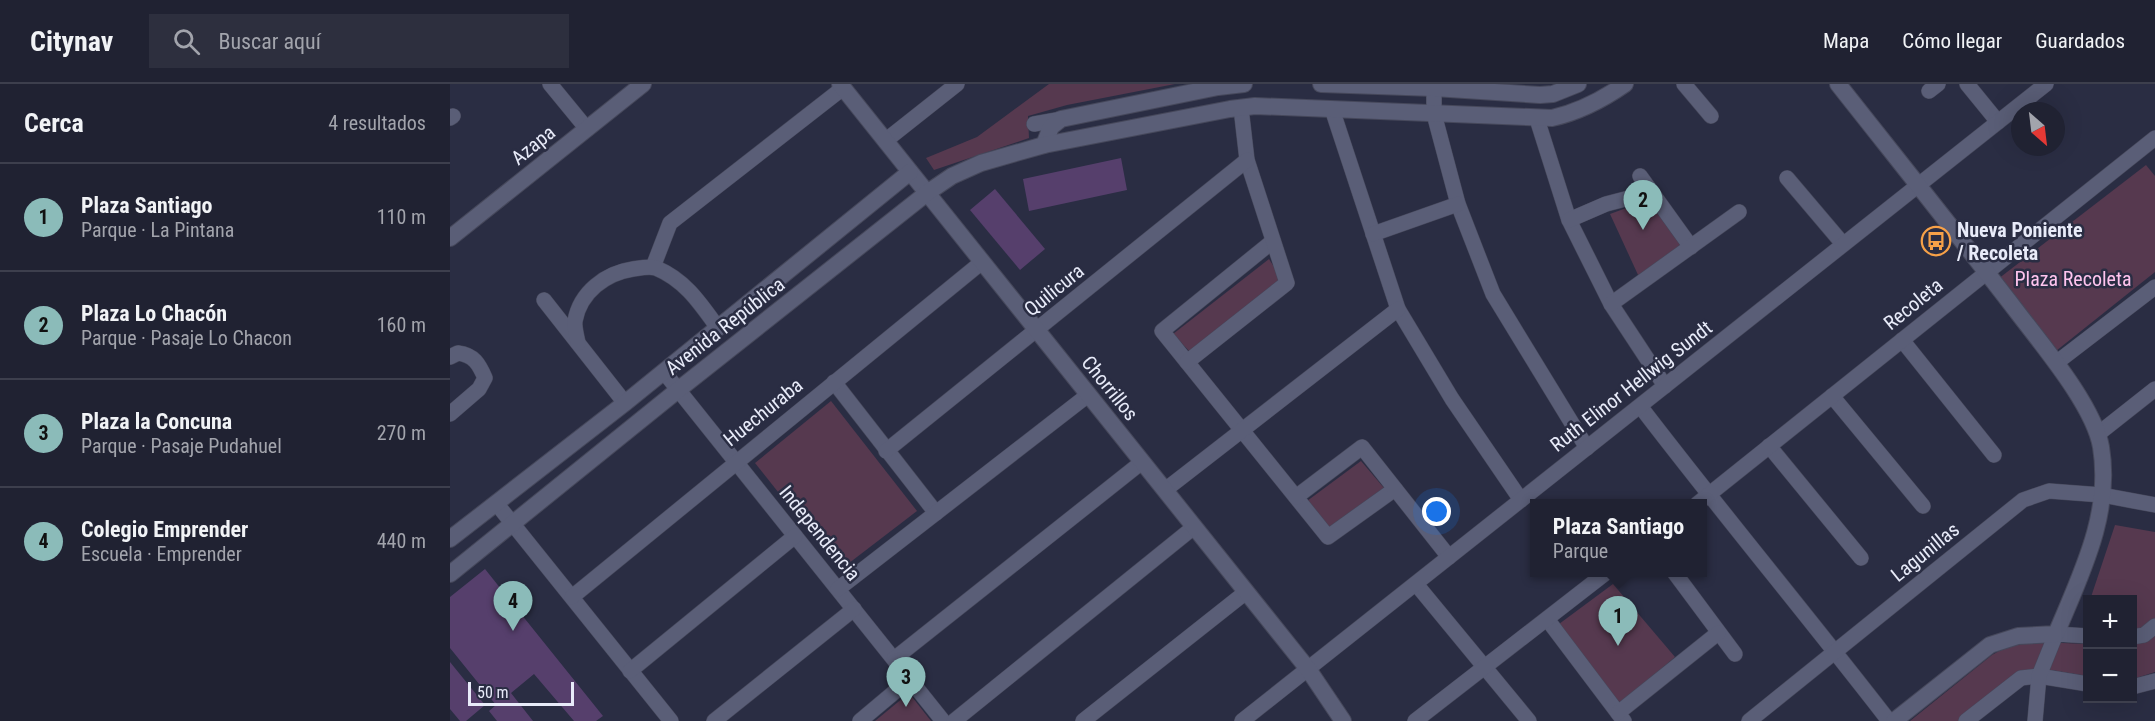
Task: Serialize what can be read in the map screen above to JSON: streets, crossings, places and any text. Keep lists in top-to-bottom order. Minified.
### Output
{"streets":{"street":["Azapa","Quilicura","Recoleta","Avenida República","Ruth Elinor Hellwig Sundt","Chorrillos","Huechuraba","Independencia","Lagunillas"]},"crossings":[["Quilicura","Chorrillos"],["Avenida República","Chorrillos"],["Avenida República","Independencia"],["Ruth Elinor Hellwig Sundt","Chorrillos"],["Chorrillos","Huechuraba"],["Huechuraba","Independencia"]],"parks":["Plaza Recoleta"],"places":{"bus stop":["Nueva Poniente / Recoleta"]},"scale_bar":"50 m","north":"bottom right","page":{"header":"Citynav","search":"Buscar aquí","nav":["Mapa","Cómo llegar","Guardados"],"heading":["Cerca","4 resultados"],"list":[{"mark":"1","name":"Plaza Santiago","note":"Parque · La Pintana","value":"110 m"},{"mark":"2","name":"Plaza Lo Chacón","note":"Parque · Pasaje Lo Chacon","value":"160 m"},{"mark":"3","name":"Plaza la Concuna","note":"Parque · Pasaje Pudahuel","value":"270 m"},{"mark":"4","name":"Colegio Emprender","note":"Escuela · Emprender","value":"440 m"}],"pins":["2","4","1","3"],"popup":["Plaza Santiago","Parque"],"map_buttons":["+","−"],"scale":"50 m"}}
